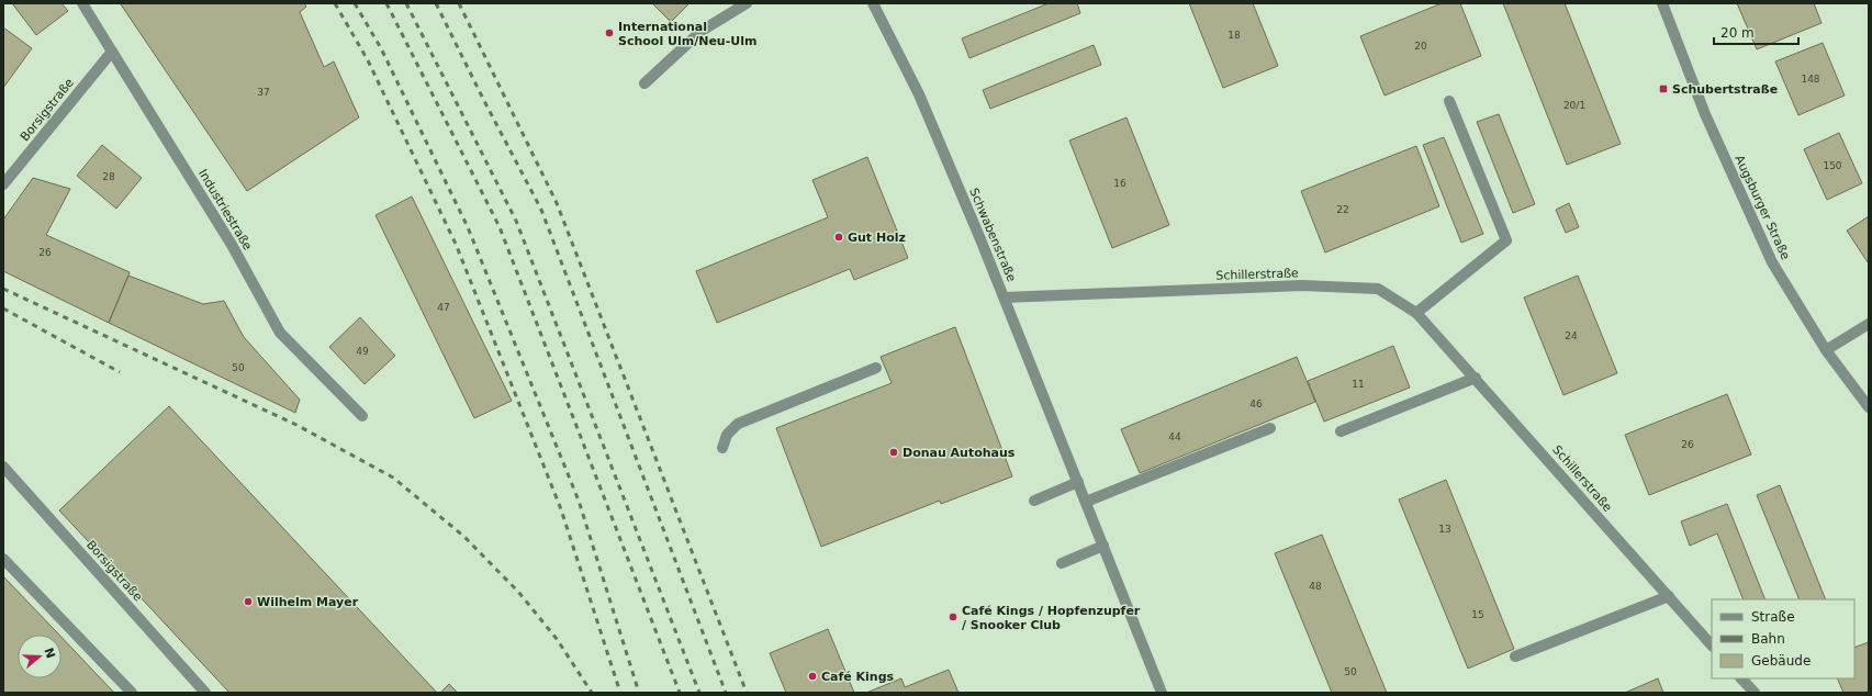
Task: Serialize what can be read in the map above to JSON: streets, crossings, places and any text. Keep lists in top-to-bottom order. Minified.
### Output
{"streets":{"street":["Borsigstraße","Augsburger Straße","Industriestraße","Schwabenstraße","Schillerstraße"]},"crossings":[["Borsigstraße","Industriestraße"],["Schwabenstraße","Schillerstraße"]],"places":{"other":["International School Ulm/Neu-Ulm","Gut Holz","Donau Autohaus","Wilhelm Mayer","Café Kings / Hopfenzupfer / Snooker Club","Café Kings"],"transit":["Schubertstraße"]},"house_numbers":["18","20","148","37","20/1","150","28","16","22","26","47","24","49","50","11","46","44","26","13","48","15","50"],"legend":["Straße","Bahn","Gebäude"],"scale_bar":"20 m","north":"right"}
